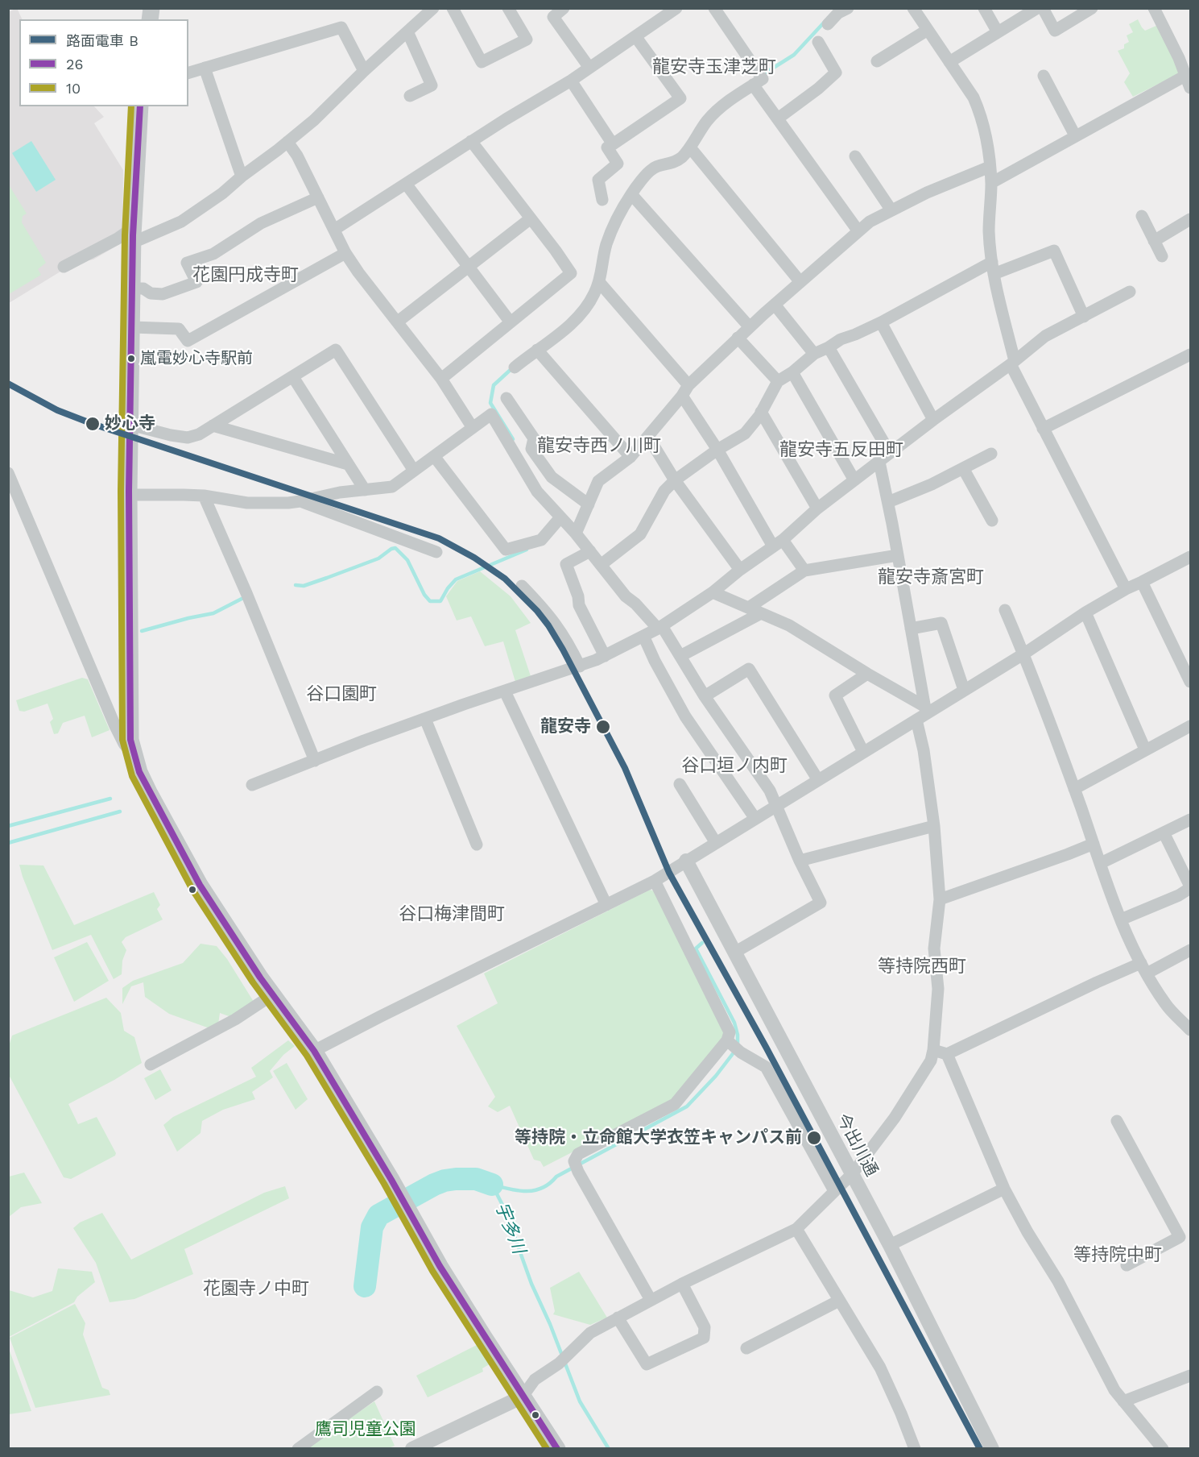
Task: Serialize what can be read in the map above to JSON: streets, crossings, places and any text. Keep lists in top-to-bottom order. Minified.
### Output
{"streets":{"street":["今出川通"]},"districts":["龍安寺玉津芝町","花園円成寺町","龍安寺西ノ川町","龍安寺五反田町","龍安寺斎宮町","谷口園町","谷口垣ノ内町","谷口梅津間町","等持院西町","等持院中町","花園寺ノ中町"],"water":["宇多川"],"parks":["鷹司児童公園"],"places":["嵐電妙心寺駅前","妙心寺","龍安寺","等持院・立命館大学衣笠キャンパス前"],"lines":["transit line 26","transit line 10","tram line B"],"legend":["路面電車 B","26","10"]}
